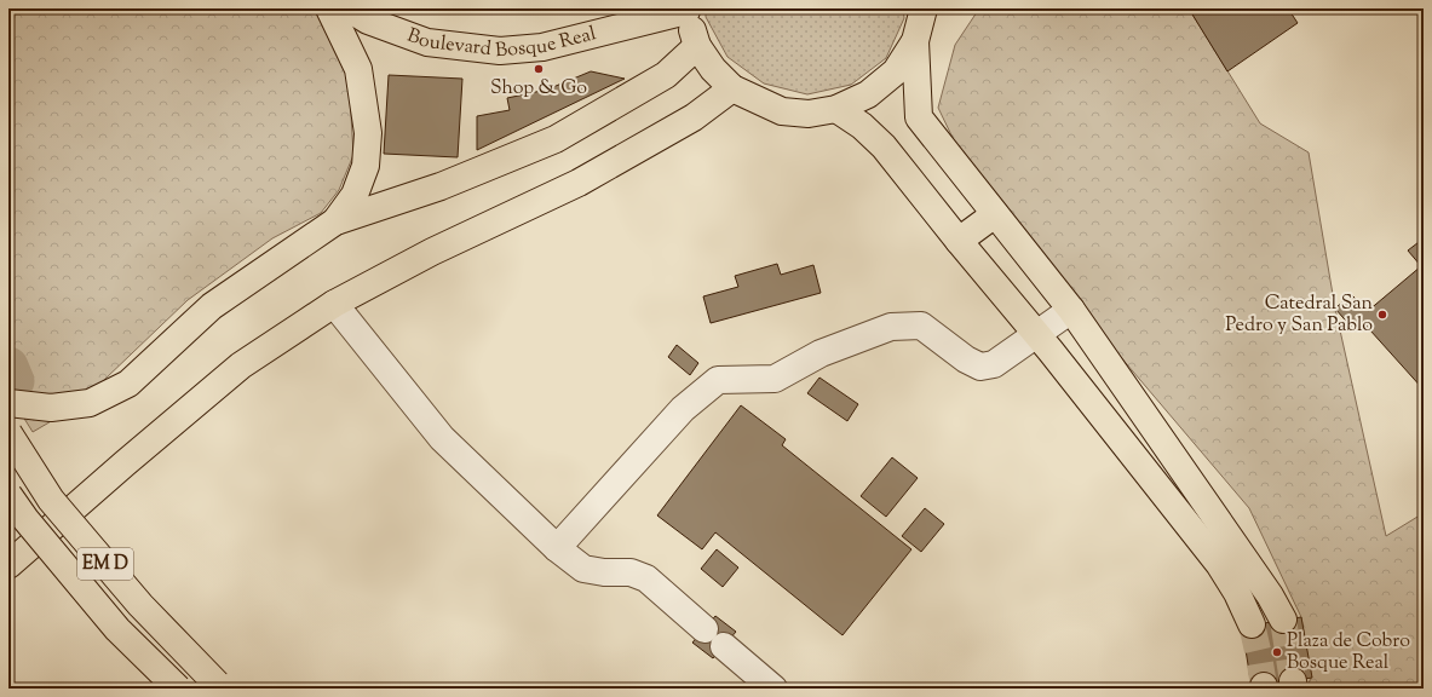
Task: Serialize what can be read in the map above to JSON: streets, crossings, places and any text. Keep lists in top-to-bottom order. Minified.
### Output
{"streets":{"main road":["Boulevard Bosque Real","EM D"]},"places":["Shop & Go","Catedral San Pedro y San Pablo","Plaza de Cobro Bosque Real"]}
